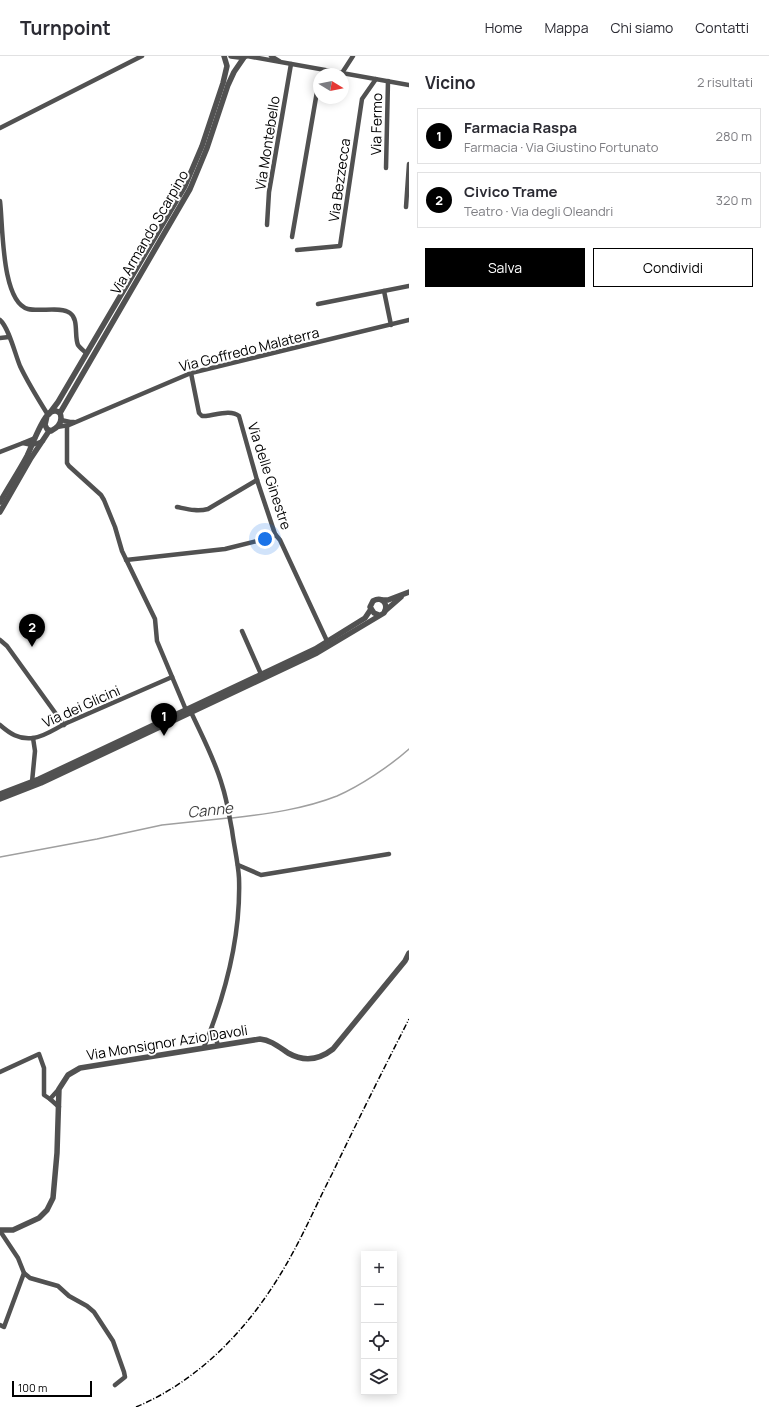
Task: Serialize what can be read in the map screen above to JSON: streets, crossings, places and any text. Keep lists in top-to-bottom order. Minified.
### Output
{"streets":{"street":["Via Fermo","Via Montebello","Via Bezzecca","Via Armando Scarpino","Via Goffredo Malaterra","Via delle Ginestre","Via dei Glicini","Via Monsignor Azio Davoli"]},"crossings":[["Via Armando Scarpino","Via Goffredo Malaterra"],["Via Goffredo Malaterra","Via delle Ginestre"]],"water":["Canne"],"scale_bar":"100 m","north":"right","page":{"header":"Turnpoint","nav":["Home","Mappa","Chi siamo","Contatti"],"heading":["Vicino","2 risultati"],"list":[{"mark":"1","name":"Farmacia Raspa","note":"Farmacia · Via Giustino Fortunato","value":"280 m"},{"mark":"2","name":"Civico Trame","note":"Teatro · Via degli Oleandri","value":"320 m"}],"buttons":["Salva","Condividi"],"pins":["2","1"],"map_buttons":["+","−"],"scale":"100 m"}}
